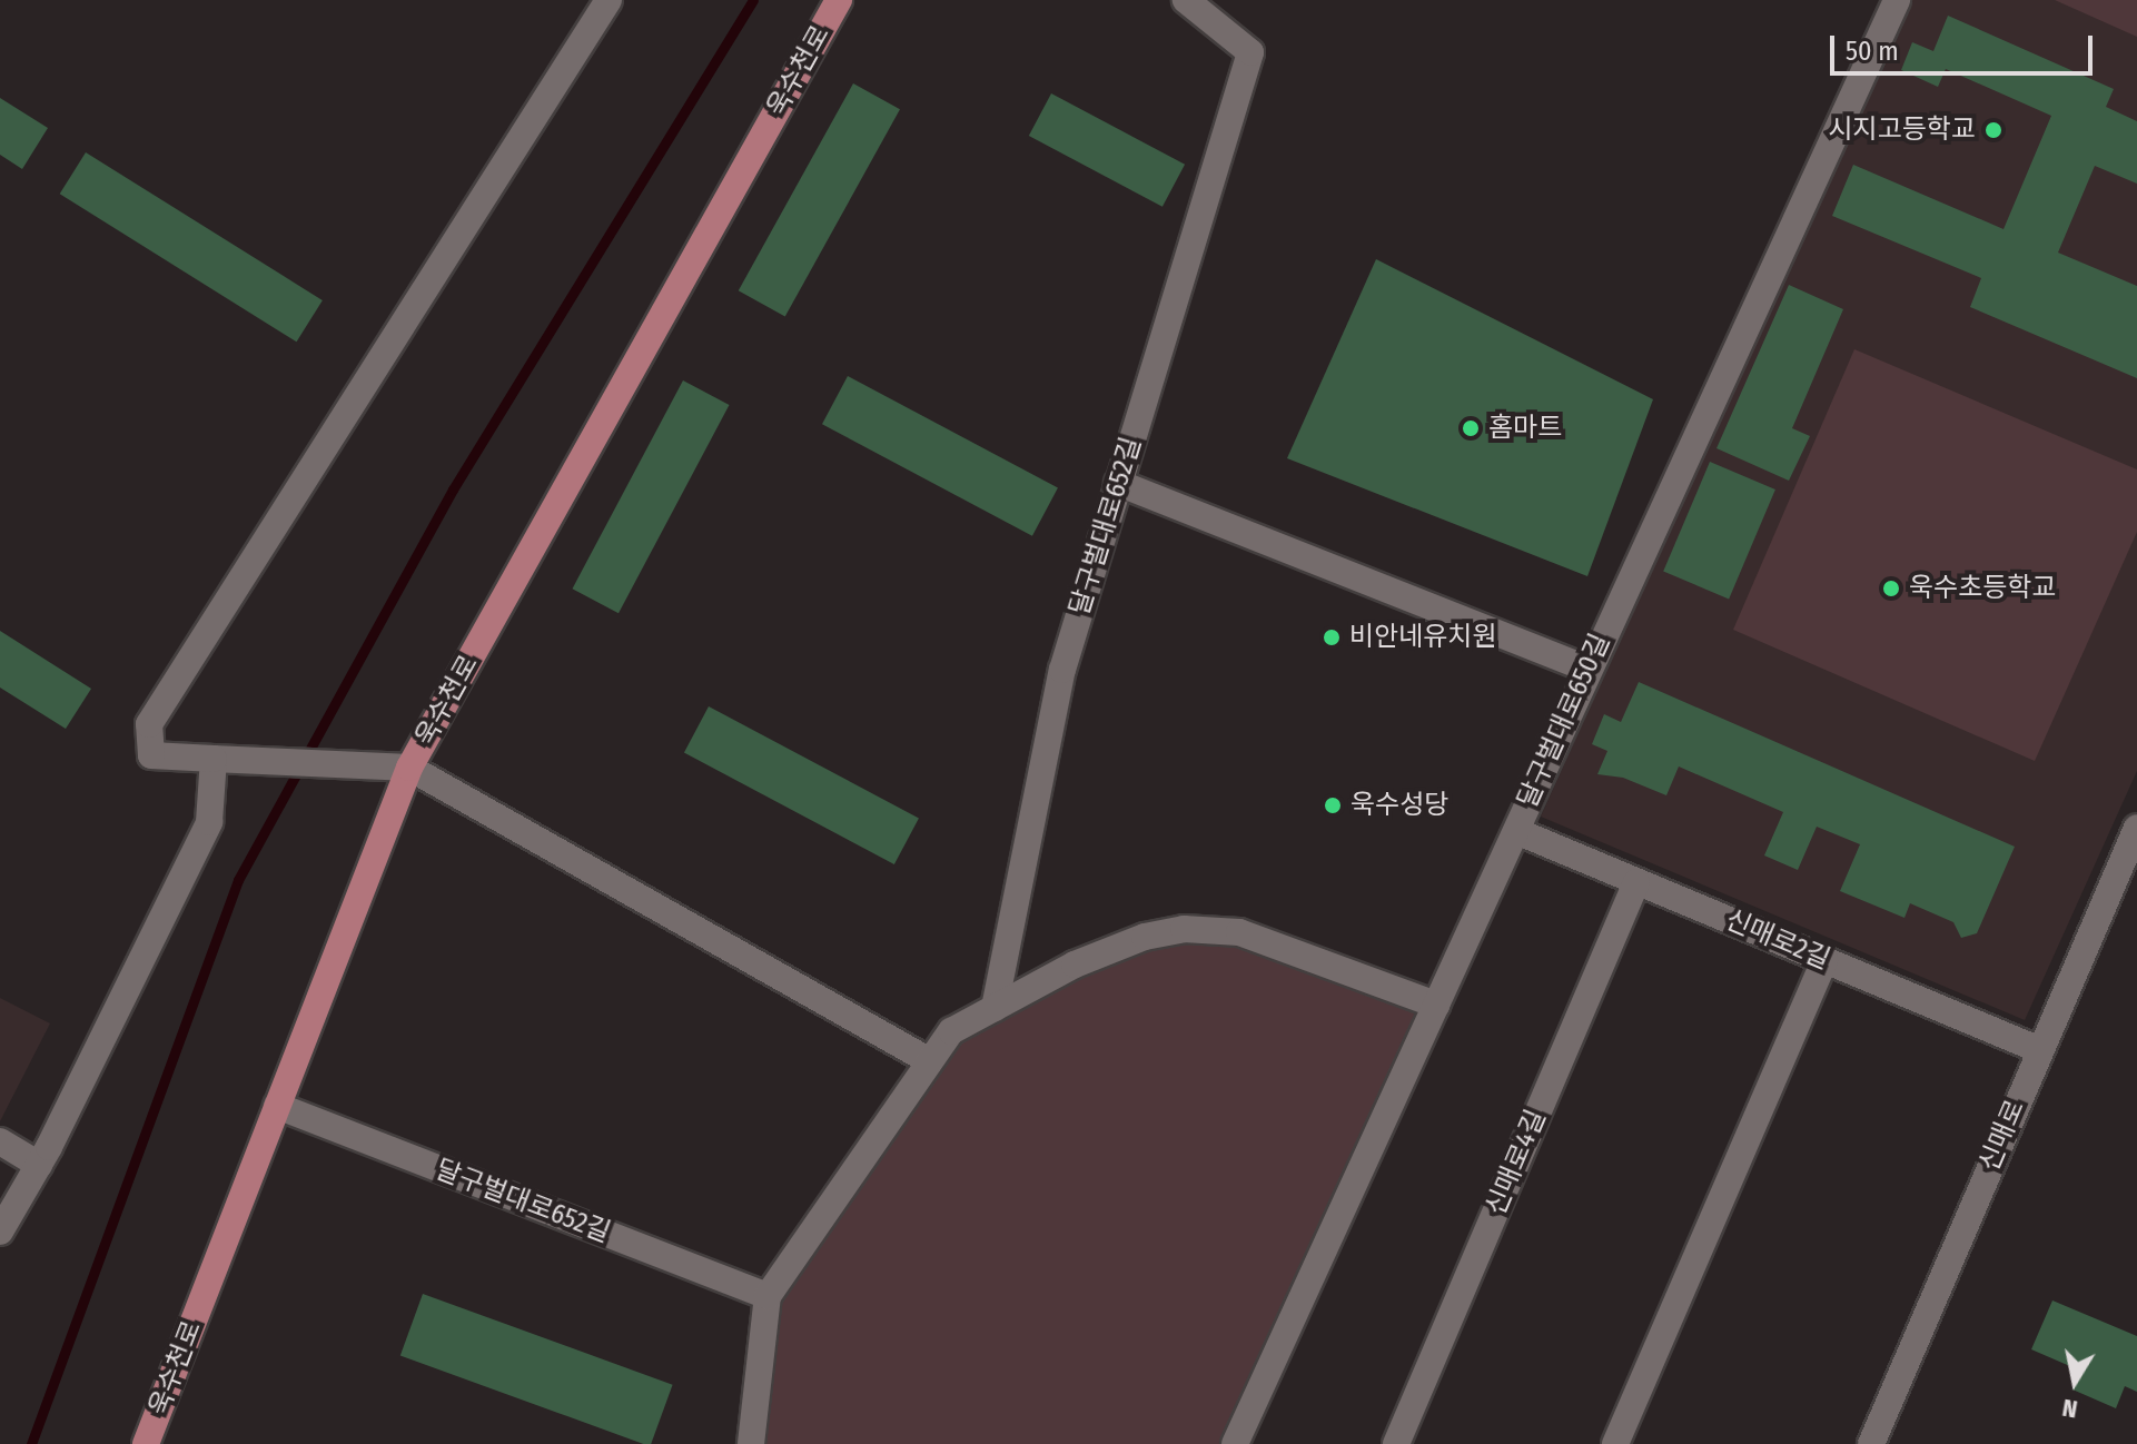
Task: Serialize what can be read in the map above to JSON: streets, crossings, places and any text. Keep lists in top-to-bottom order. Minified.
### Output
{"streets":{"main road":["욱수천로"],"street":["달구벌대로652길","달구벌대로650길","신매로2길","신매로","신매로4길"]},"crossings":[["욱수천로","달구벌대로652길"],["달구벌대로650길","신매로2길"],["신매로2길","신매로"],["신매로2길","신매로4길"]],"places":["시지고등학교","홈마트","욱수초등학교","비안네유치원","욱수성당"],"scale_bar":"50 m","north":"bottom"}
